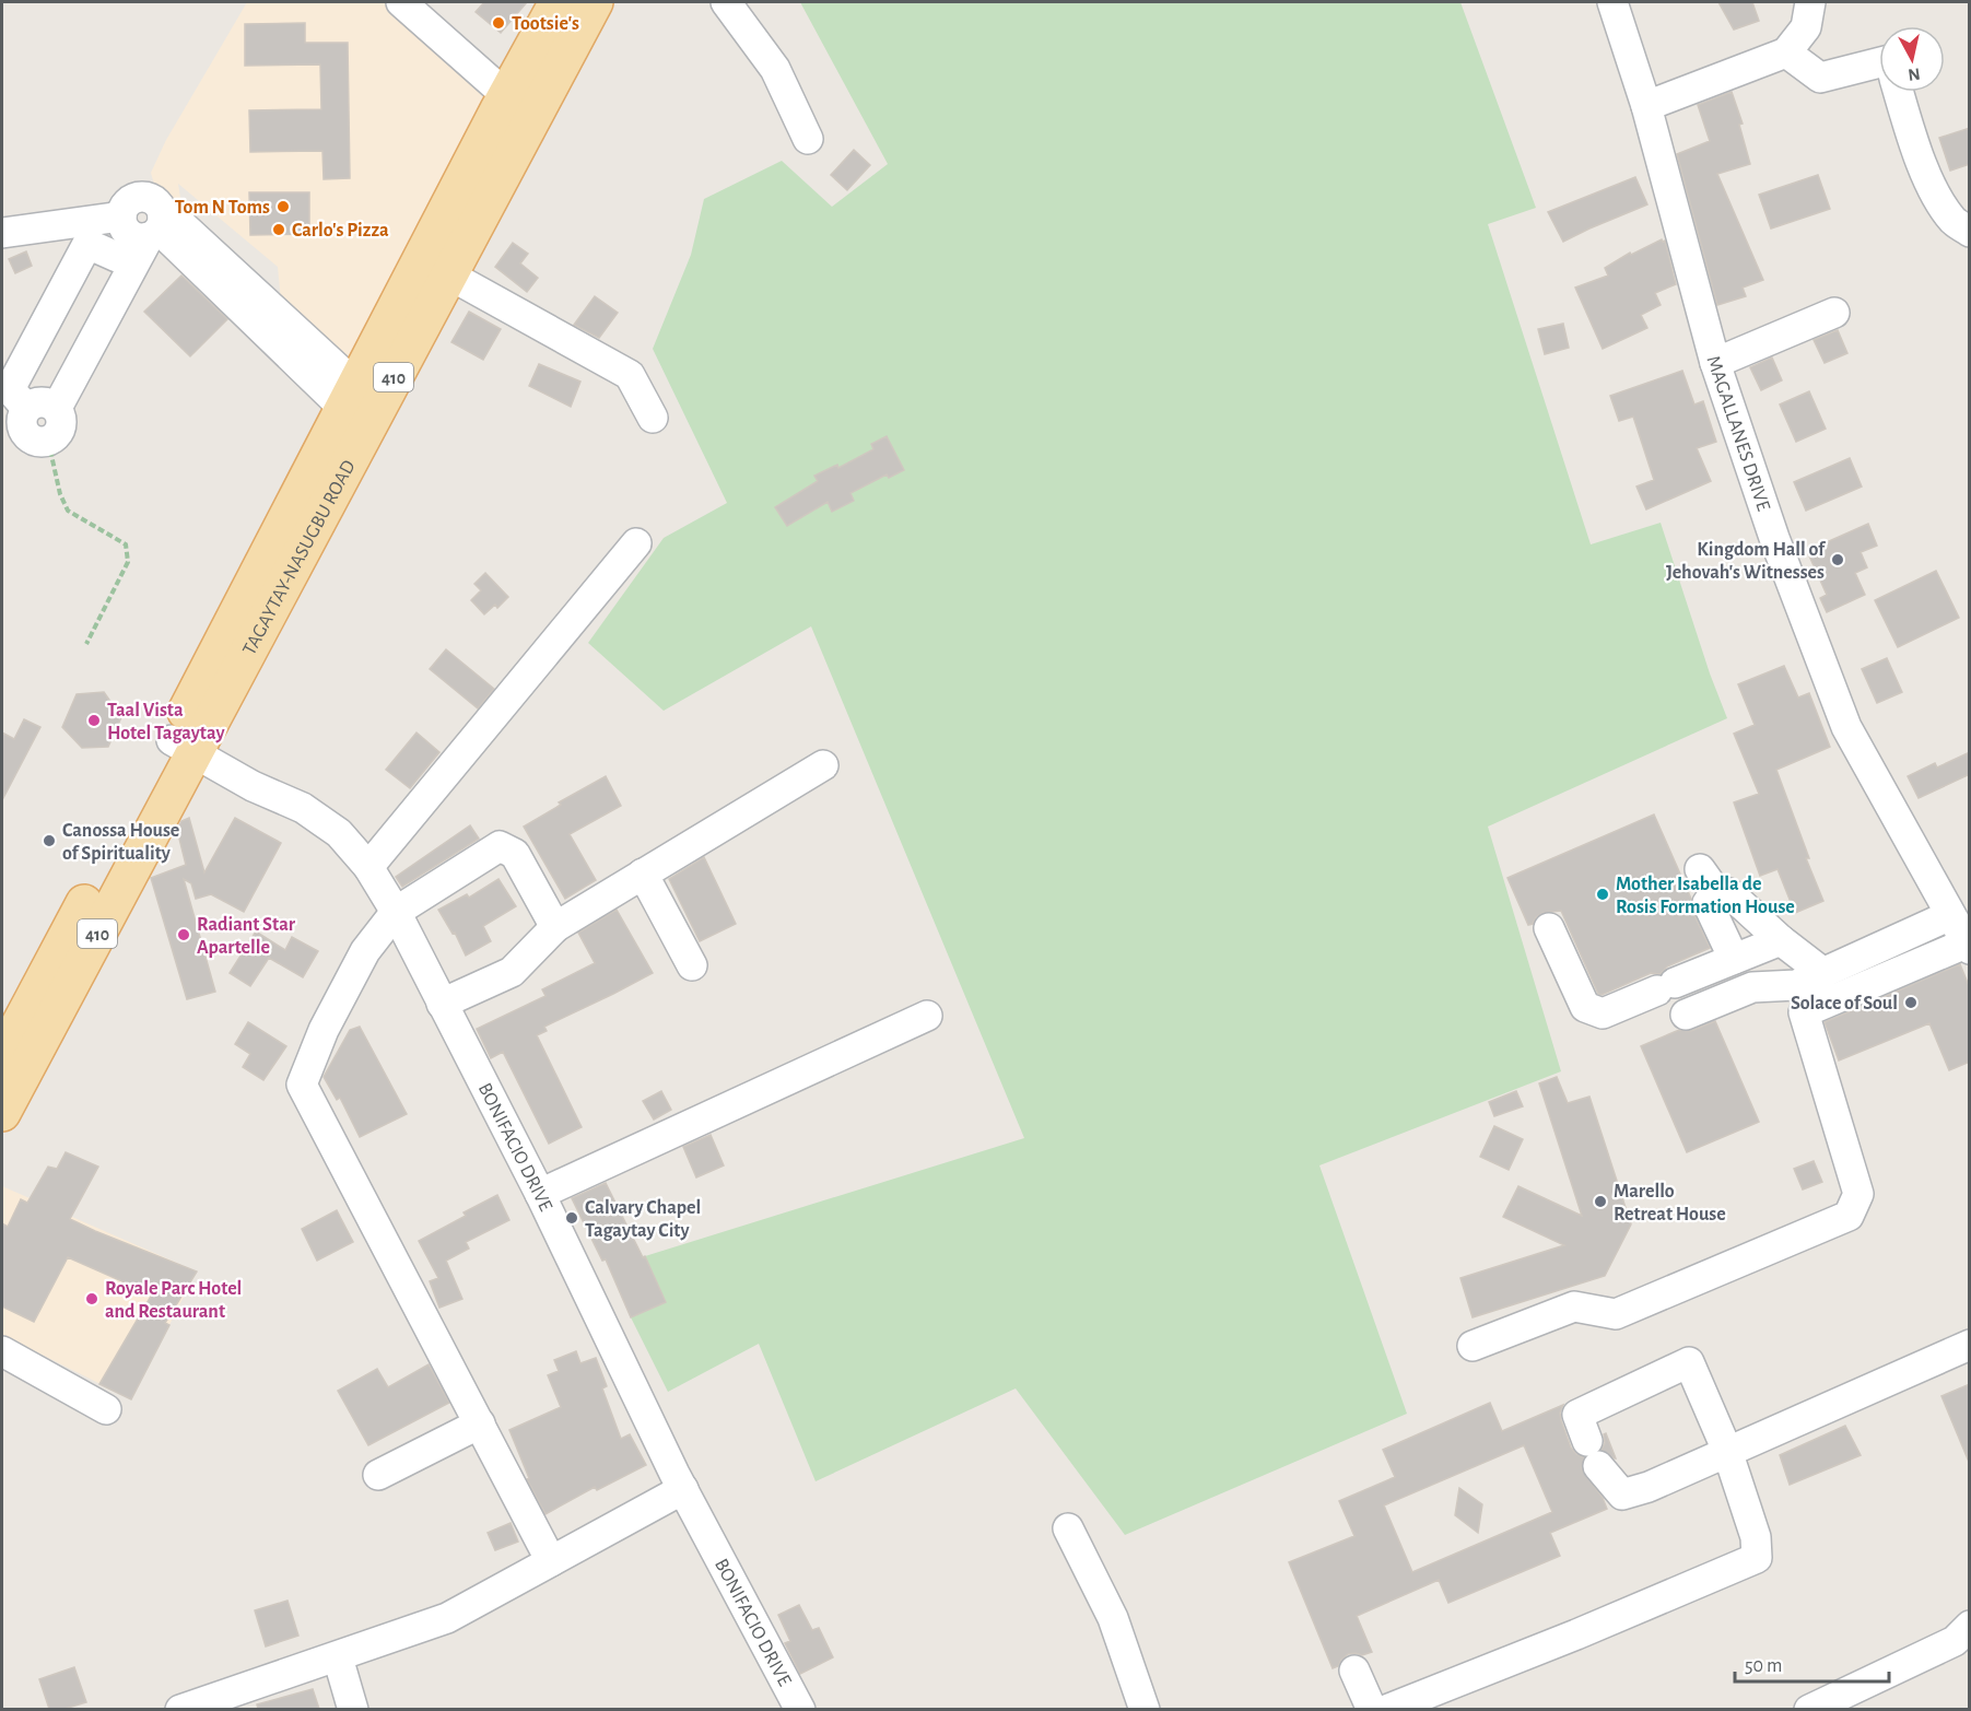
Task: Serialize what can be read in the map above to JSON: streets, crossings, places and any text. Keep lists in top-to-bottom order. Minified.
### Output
{"streets":{"main road":["410","TAGAYTAY-NASUGBU ROAD"],"street":["MAGALLANES DRIVE","BONIFACIO DRIVE"]},"crossings":[["TAGAYTAY-NASUGBU ROAD","BONIFACIO DRIVE"]],"places":["Tootsie's","Tom N Toms","Carlo's Pizza","Kingdom Hall of Jehovah's Witnesses","Taal Vista Hotel Tagaytay","Canossa House of Spirituality","Mother Isabella de Rosis Formation House","Radiant Star Apartelle","Solace of Soul","Marello Retreat House","Calvary Chapel Tagaytay City","Royale Parc Hotel and Restaurant"],"scale_bar":"50 m","north":"bottom"}
